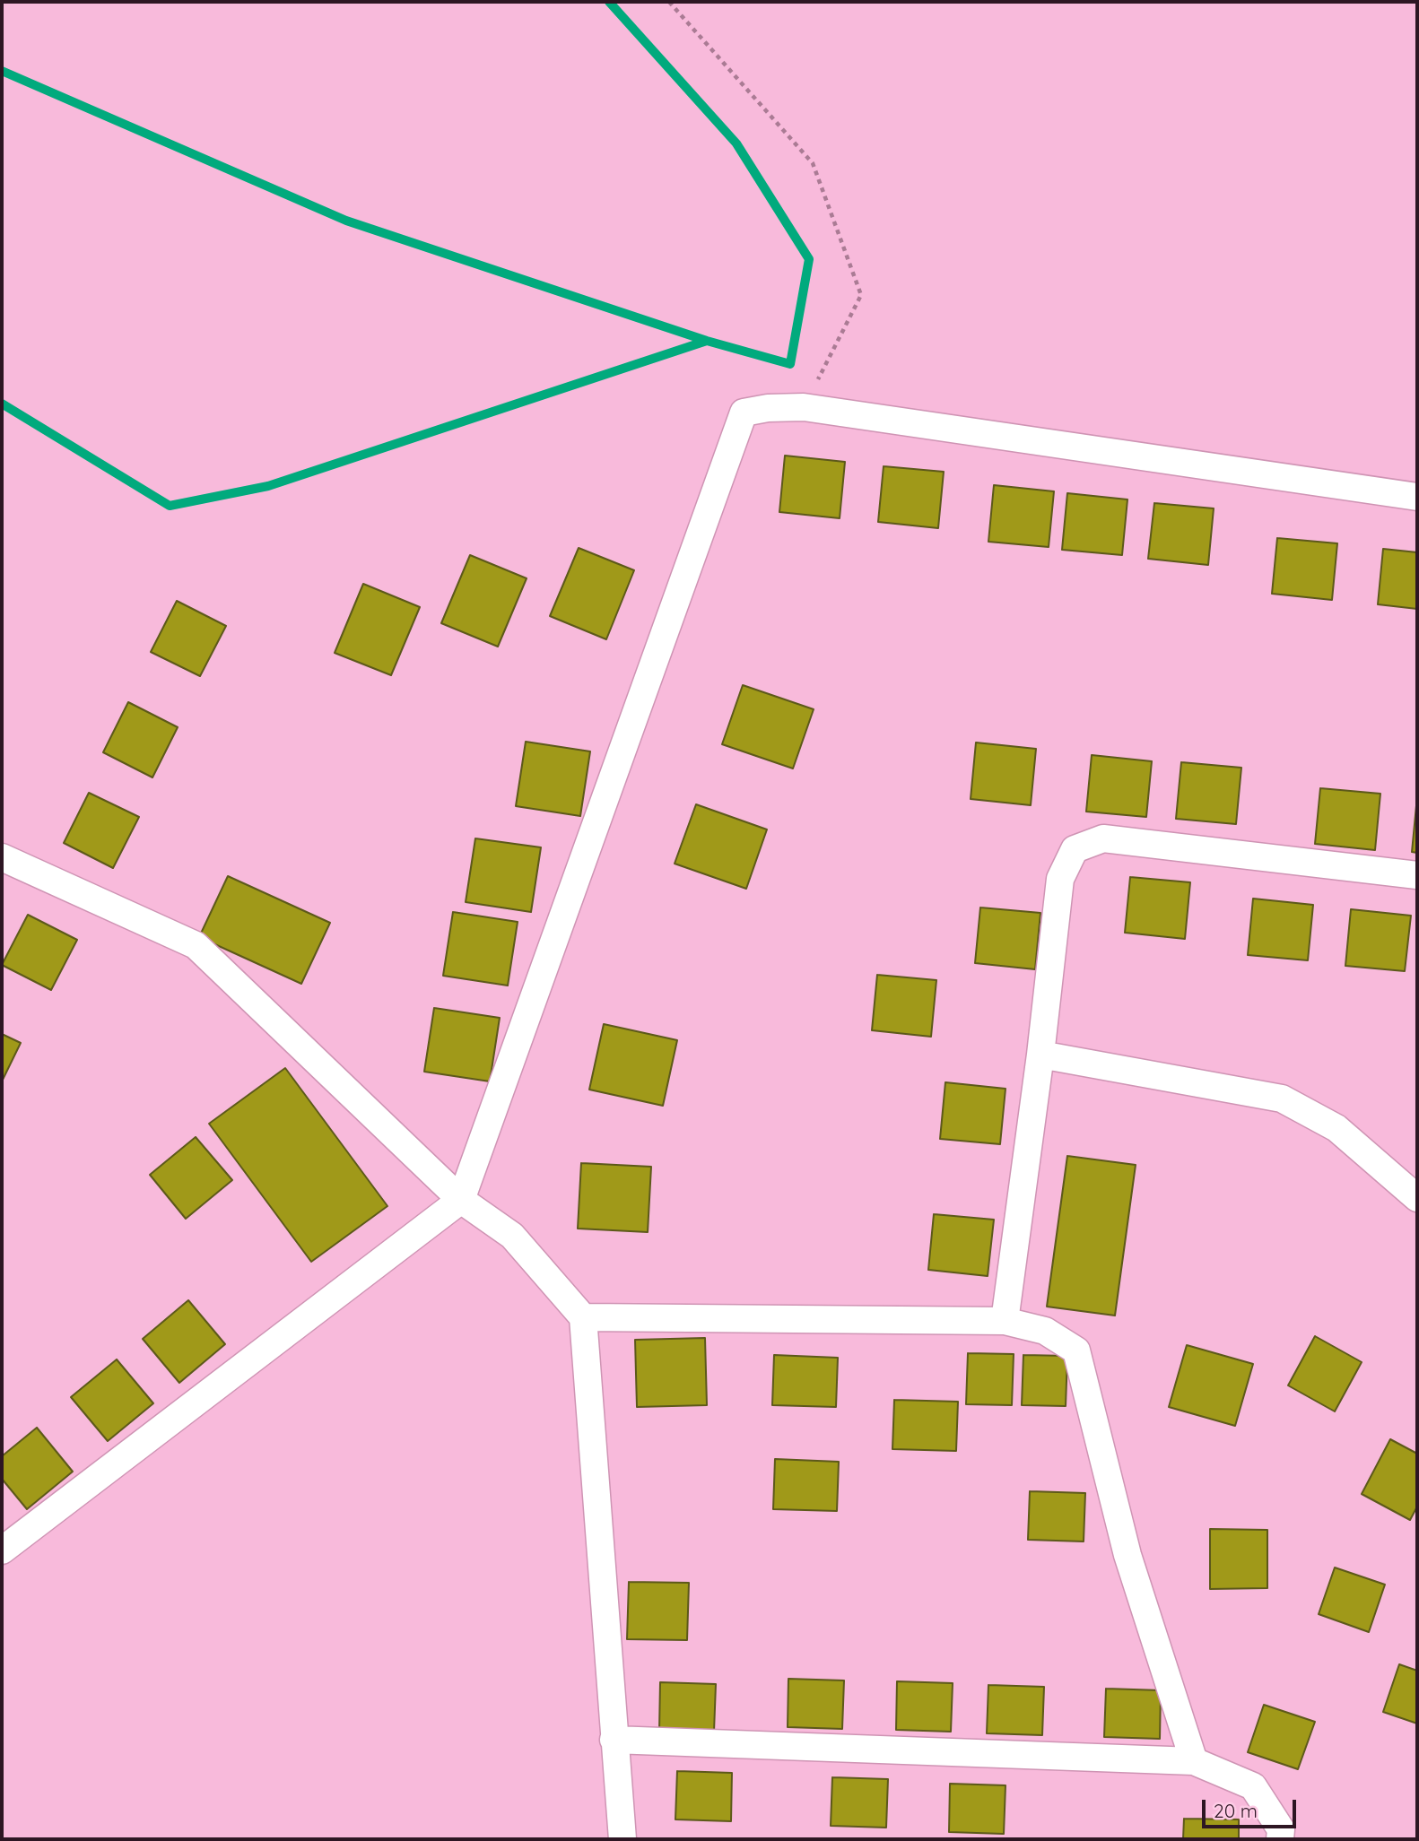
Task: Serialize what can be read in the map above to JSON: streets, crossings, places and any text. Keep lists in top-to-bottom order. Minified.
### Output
{"scale_bar":"20 m"}
